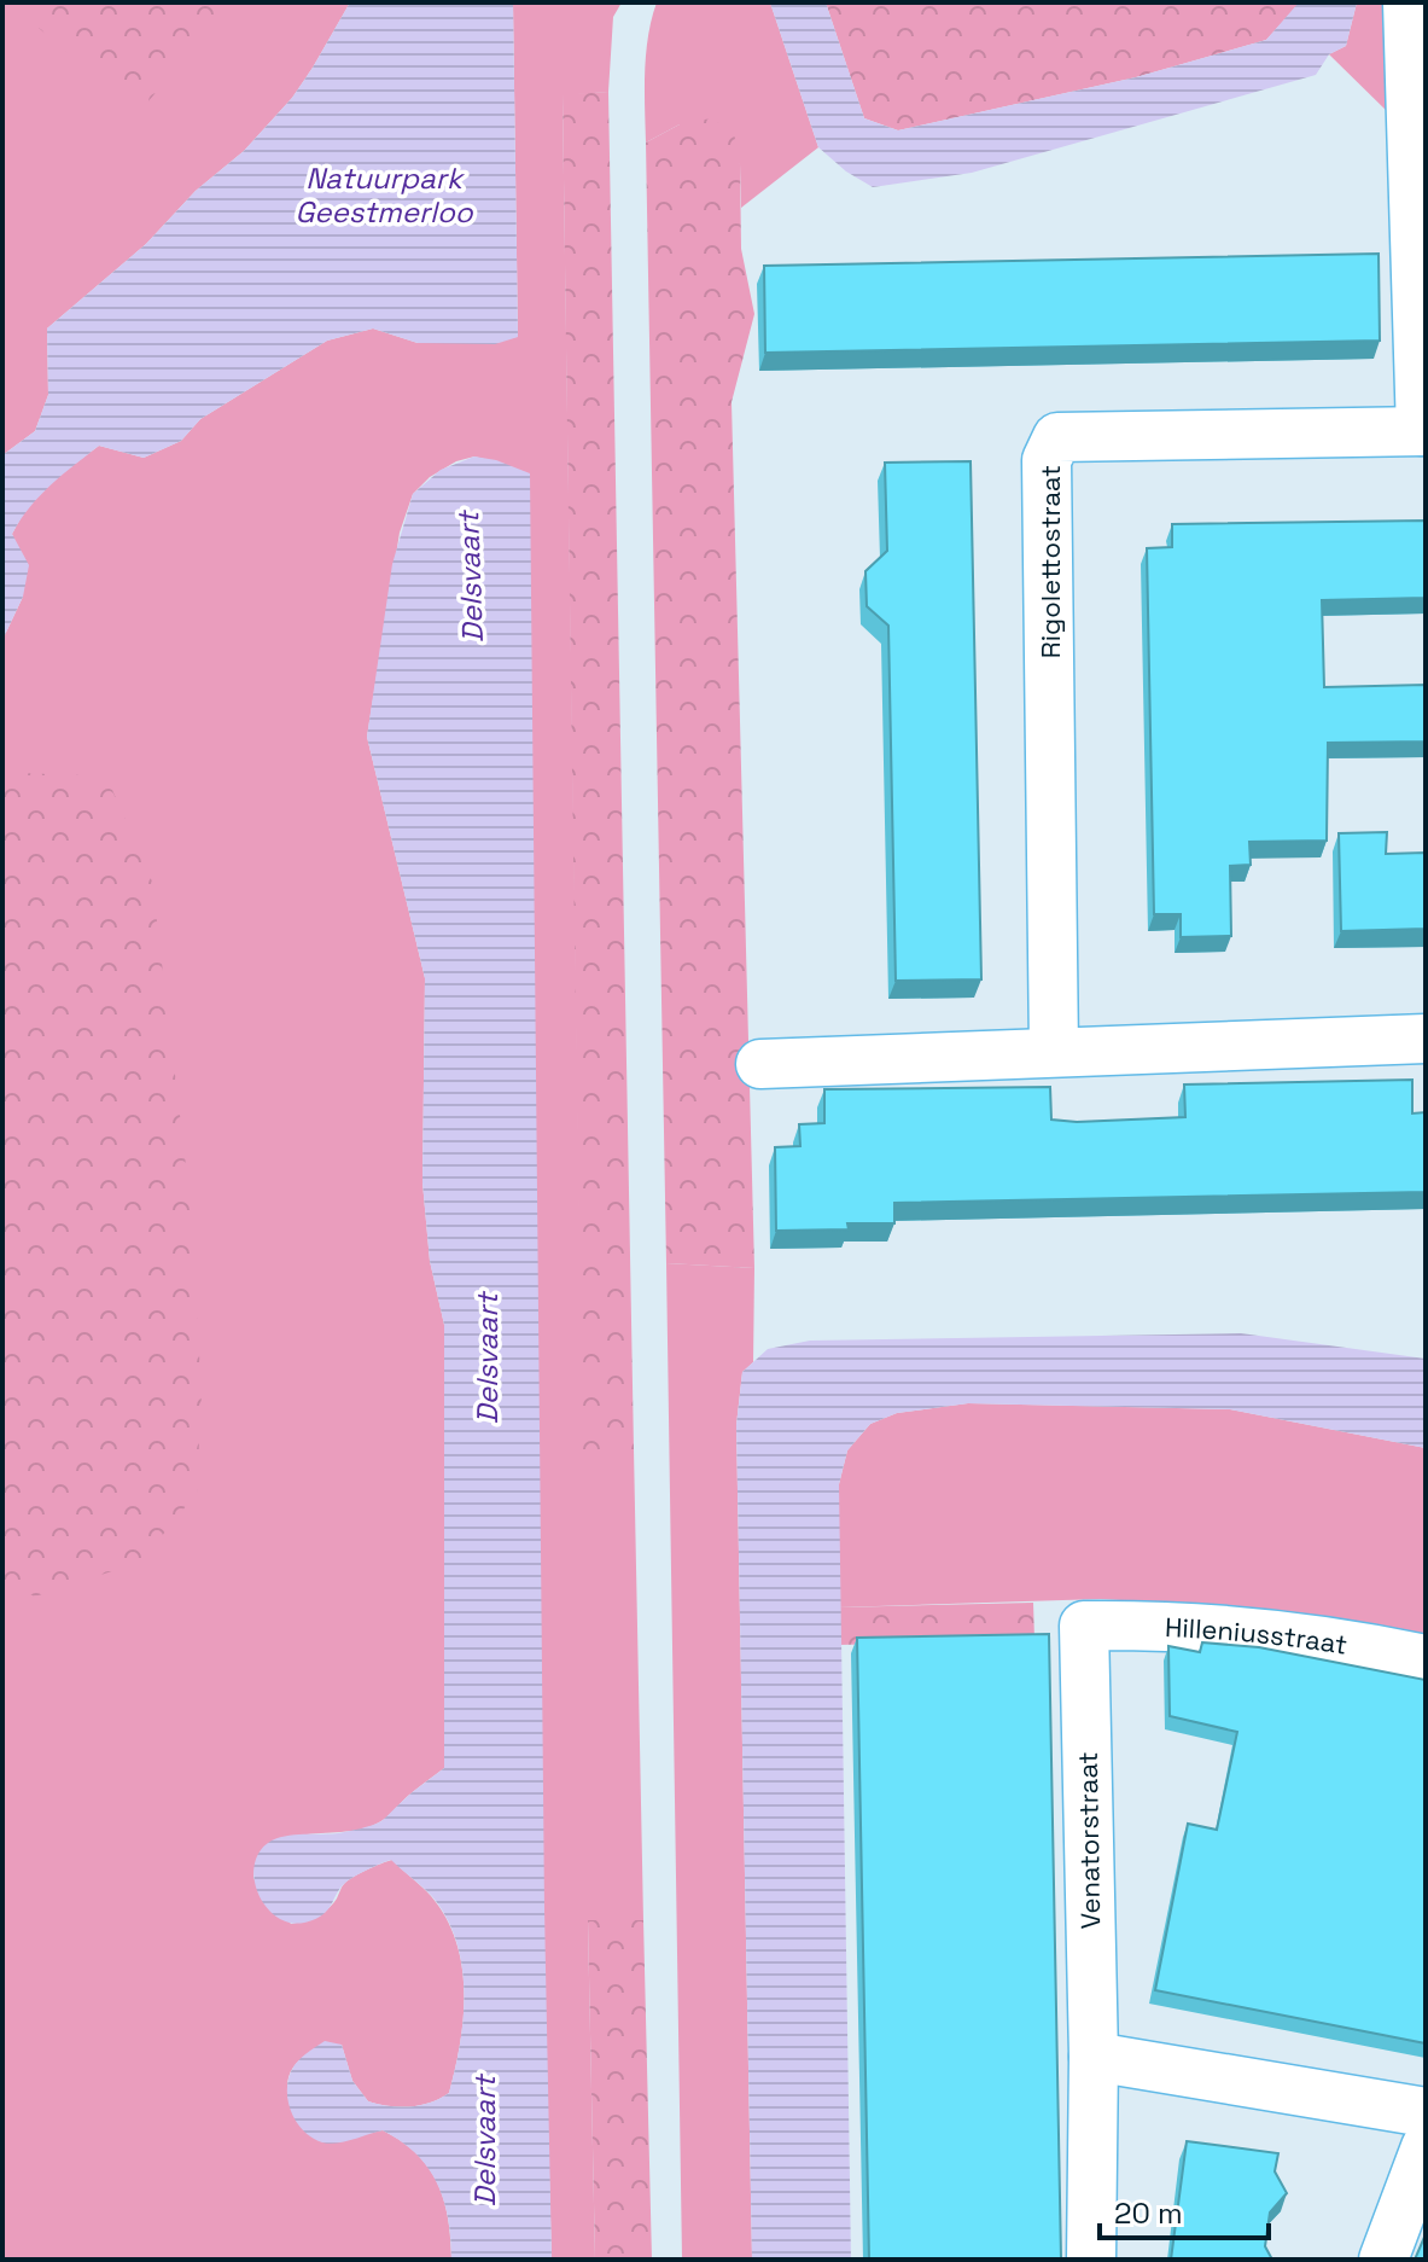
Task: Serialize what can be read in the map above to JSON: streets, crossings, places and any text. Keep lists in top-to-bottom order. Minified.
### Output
{"streets":{"street":["Rigolettostraat","Hilleniusstraat","Venatorstraat"]},"crossings":[["Hilleniusstraat","Venatorstraat"]],"water":["Natuurpark Geestmerloo","Delsvaart"],"scale_bar":"20 m"}
